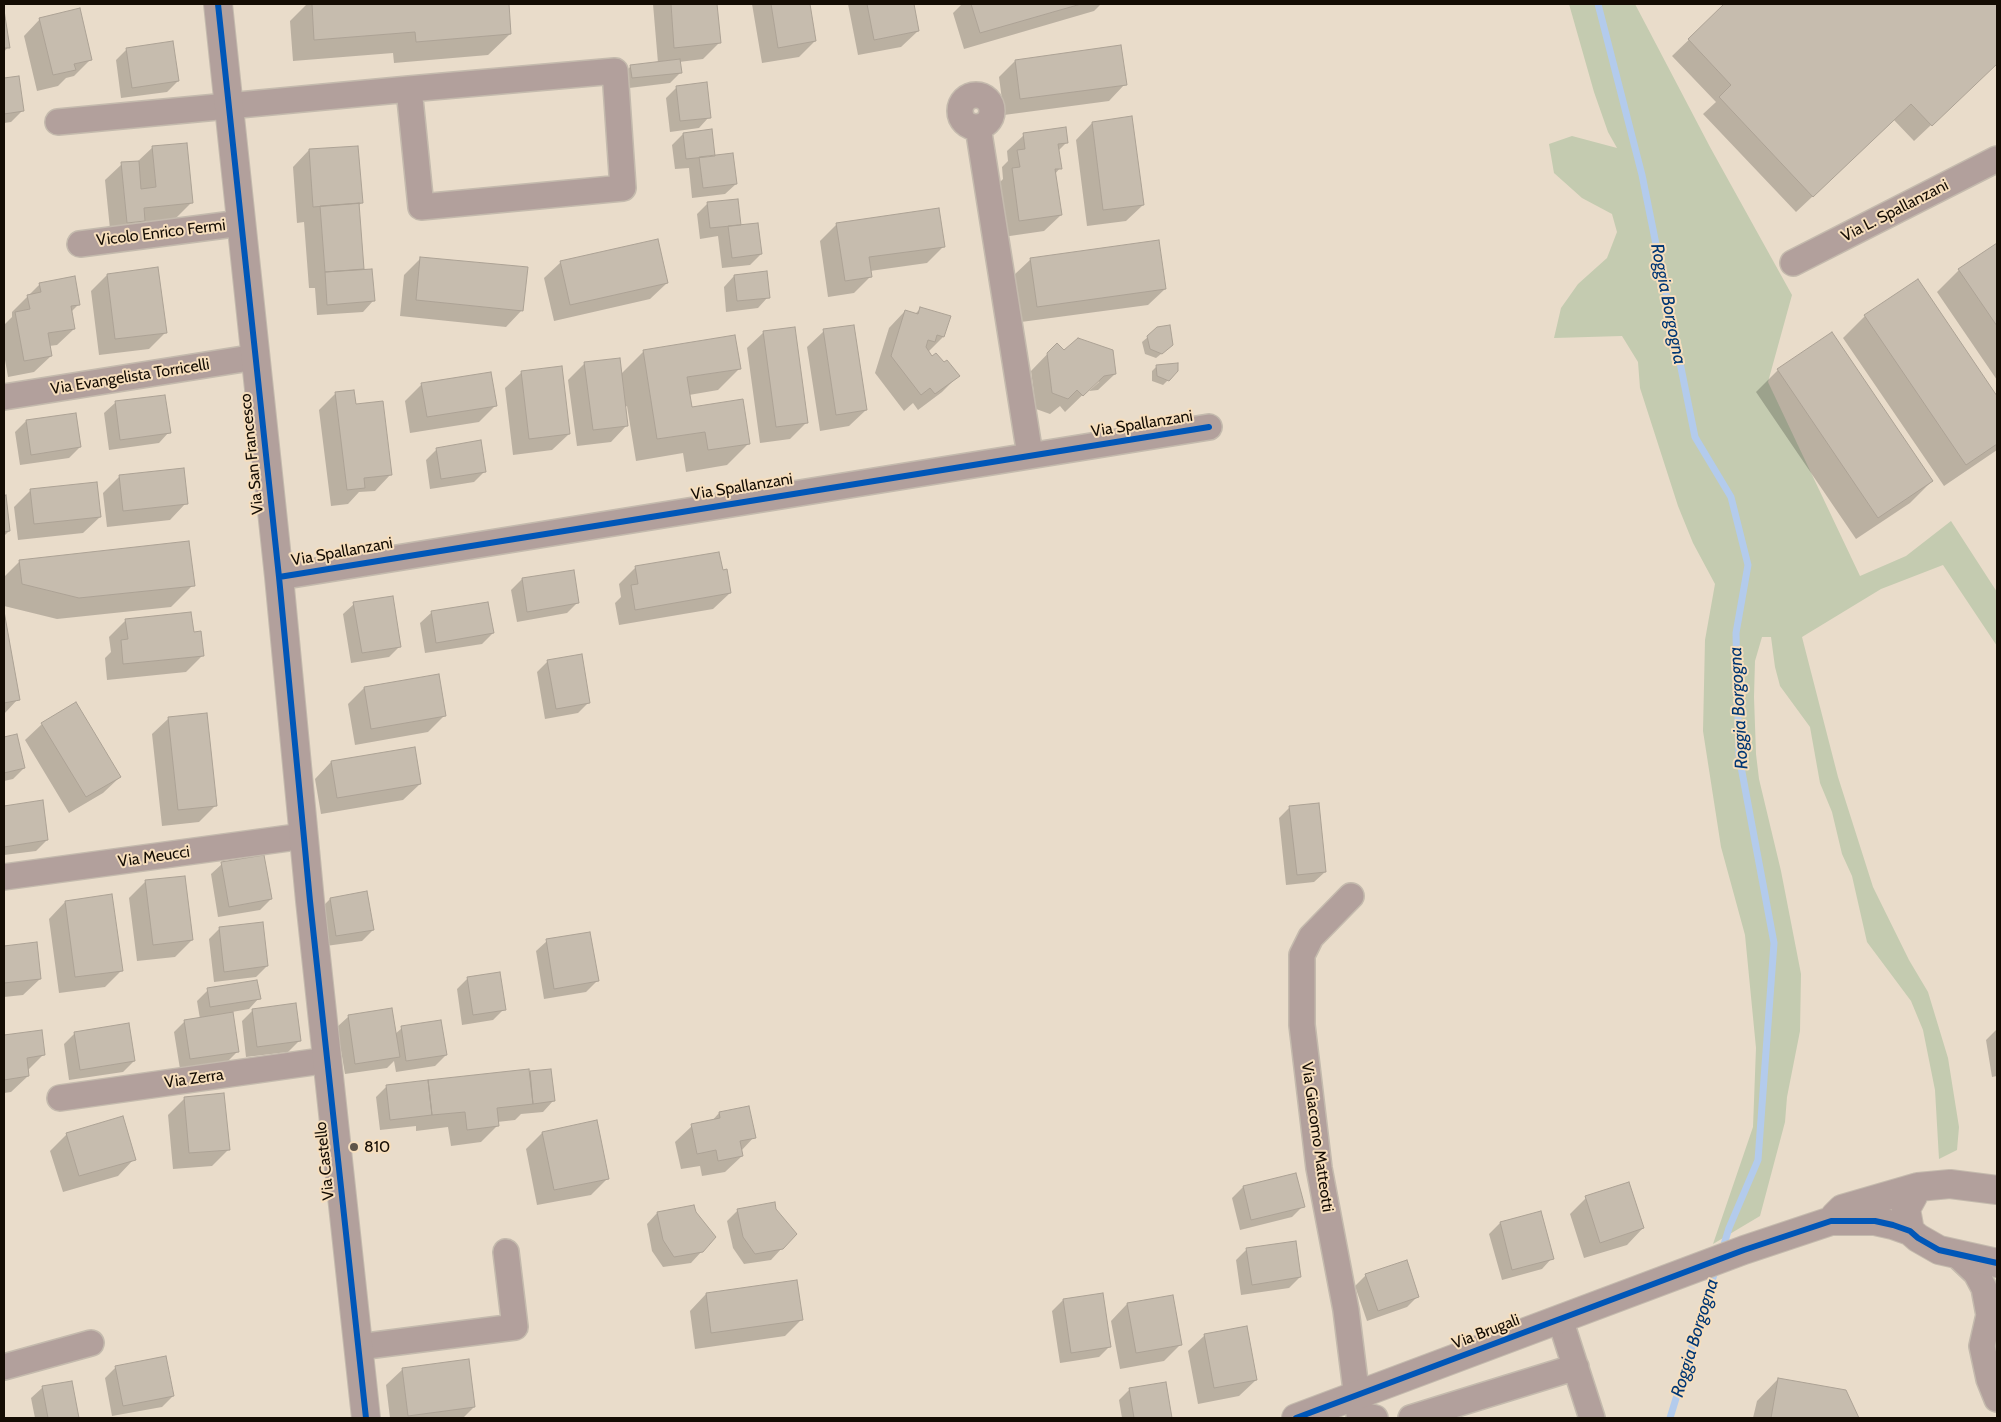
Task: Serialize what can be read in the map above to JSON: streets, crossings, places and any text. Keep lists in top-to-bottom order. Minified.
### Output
{"streets":{"street":["Via L. Spallanzani","Vicolo Enrico Fermi","Via Evangelista Torricelli","Via Spallanzani","Via San Francesco","Via Meucci","Via Zerra","Via Giacomo Matteotti","Via Castello","Via Brugali"]},"crossings":[["Vicolo Enrico Fermi","Via San Francesco"],["Via Evangelista Torricelli","Via San Francesco"],["Via Spallanzani","Via San Francesco"],["Via San Francesco","Via Meucci"],["Via San Francesco","Via Castello"],["Via Zerra","Via Castello"],["Via Giacomo Matteotti","Via Brugali"]],"water":["Roggia Borgogna"],"places":["810"]}
